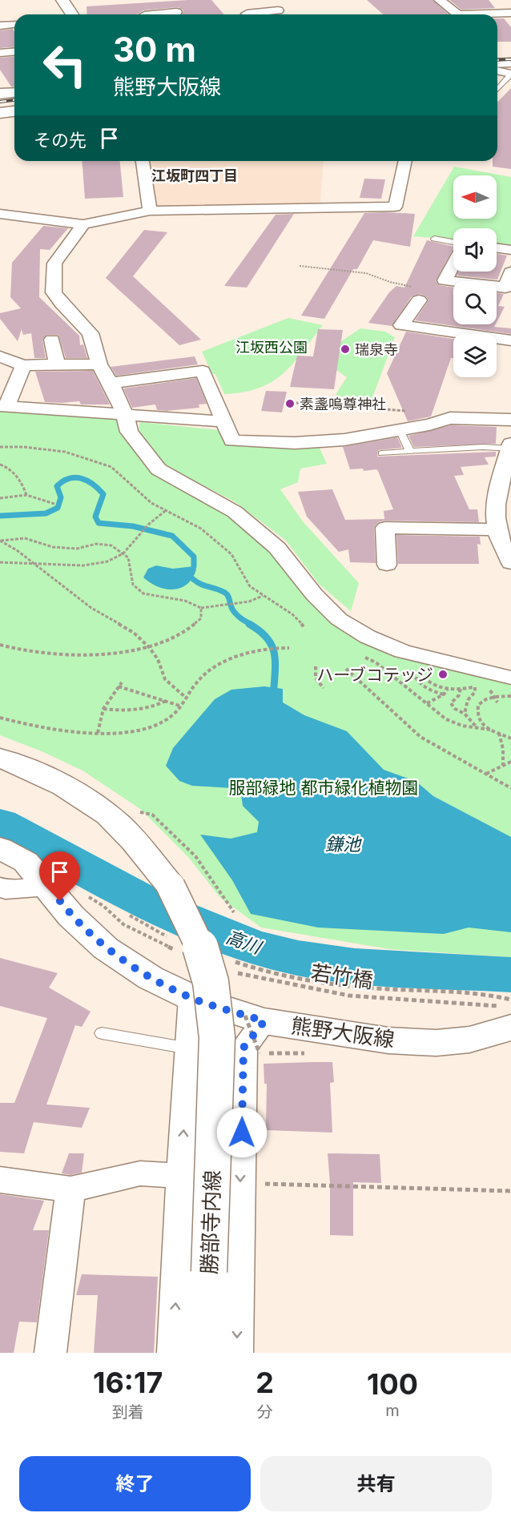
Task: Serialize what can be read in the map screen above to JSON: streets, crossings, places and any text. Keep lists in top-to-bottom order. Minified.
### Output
{"streets":{"main road":["熊野大阪線","勝部寺内線"],"path":["若竹橋"]},"crossings":[["若竹橋","熊野大阪線"]],"districts":["江坂町四丁目"],"water":["鎌池","高川"],"parks":["江坂西公園","服部緑地 都市緑化植物園"],"places":["瑞泉寺","素盞嗚尊神社","ハーブコテッジ"],"north":"left","page":{"turn":["30 m","熊野大阪線"],"then":"その先","eta":["16:17","到着","2","分","100","m"],"buttons":["終了","共有"]}}
